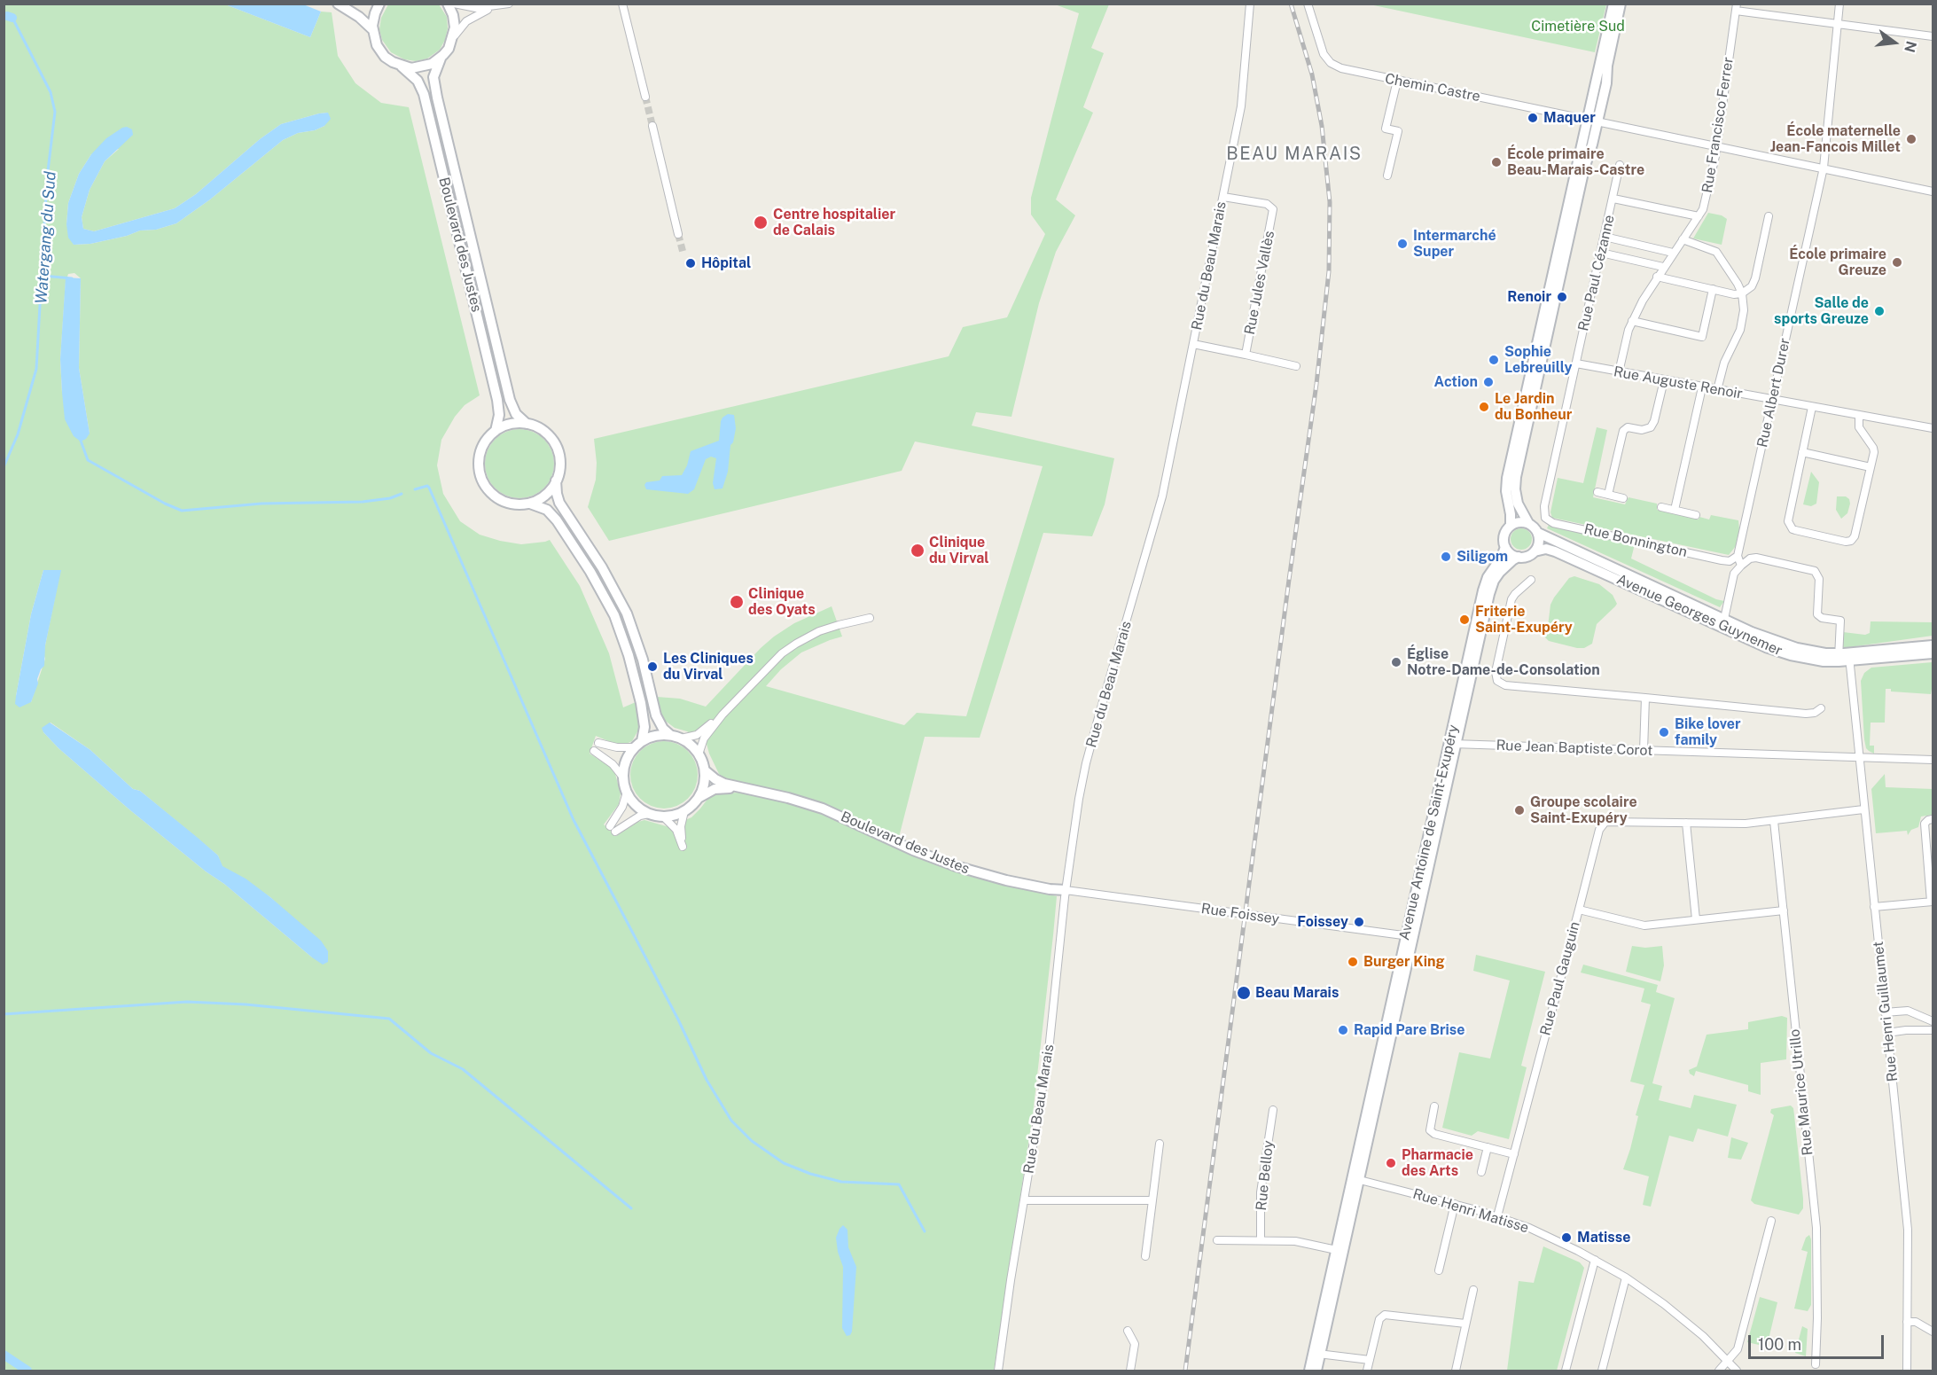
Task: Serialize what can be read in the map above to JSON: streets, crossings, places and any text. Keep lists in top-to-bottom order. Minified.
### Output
{"streets":{"street":["Chemin Castre","Rue Francisco Ferrer","Boulevard des Justes","Rue du Beau Marais","Rue Paul Cézanne","Rue Jules Vallès","Rue Auguste Renoir","Rue Albert Durer","Rue Bonnington","Avenue Georges Guynemer","Rue Jean Baptiste Corot","Avenue Antoine de Saint-Exupéry","Rue Foissey","Rue Paul Gauguin","Rue Henri Guillaumet","Rue Maurice Utrillo","Rue Belloy","Rue Henri Matisse"]},"crossings":[["Chemin Castre","Rue Francisco Ferrer"],["Chemin Castre","Rue Albert Durer"],["Rue Francisco Ferrer","Rue Auguste Renoir"],["Boulevard des Justes","Rue du Beau Marais"],["Boulevard des Justes","Rue Foissey"],["Rue du Beau Marais","Rue Jules Vallès"],["Rue du Beau Marais","Rue Foissey"],["Rue Paul Cézanne","Rue Auguste Renoir"],["Rue Paul Cézanne","Rue Bonnington"],["Rue Auguste Renoir","Rue Albert Durer"],["Rue Albert Durer","Rue Bonnington"],["Avenue Georges Guynemer","Avenue Antoine de Saint-Exupéry"],["Avenue Georges Guynemer","Rue Henri Guillaumet"],["Rue Jean Baptiste Corot","Avenue Antoine de Saint-Exupéry"],["Rue Jean Baptiste Corot","Rue Henri Guillaumet"],["Avenue Antoine de Saint-Exupéry","Rue Foissey"],["Avenue Antoine de Saint-Exupéry","Rue Henri Matisse"],["Rue Paul Gauguin","Rue Maurice Utrillo"],["Rue Paul Gauguin","Rue Henri Matisse"]],"districts":["BEAU MARAIS"],"water":["Watergang du Sud"],"parks":["Cimetière Sud"],"places":["Maquer","École maternelle Jean-Fancois Millet","École primaire Beau-Marais-Castre","Centre hospitalier de Calais","Intermarché Super","École primaire Greuze","Hôpital","Renoir","Salle de sports Greuze","Sophie Lebreuilly","Action","Le Jardin du Bonheur","Clinique du Virval","Siligom","Clinique des Oyats","Friterie Saint-Exupéry","Église Notre-Dame-de-Consolation","Les Cliniques du Virval","Bike lover family","Groupe scolaire Saint-Exupéry","Foissey","Burger King","Beau Marais","Rapid Pare Brise","Pharmacie des Arts","Matisse"],"scale_bar":"100 m","north":"right"}
